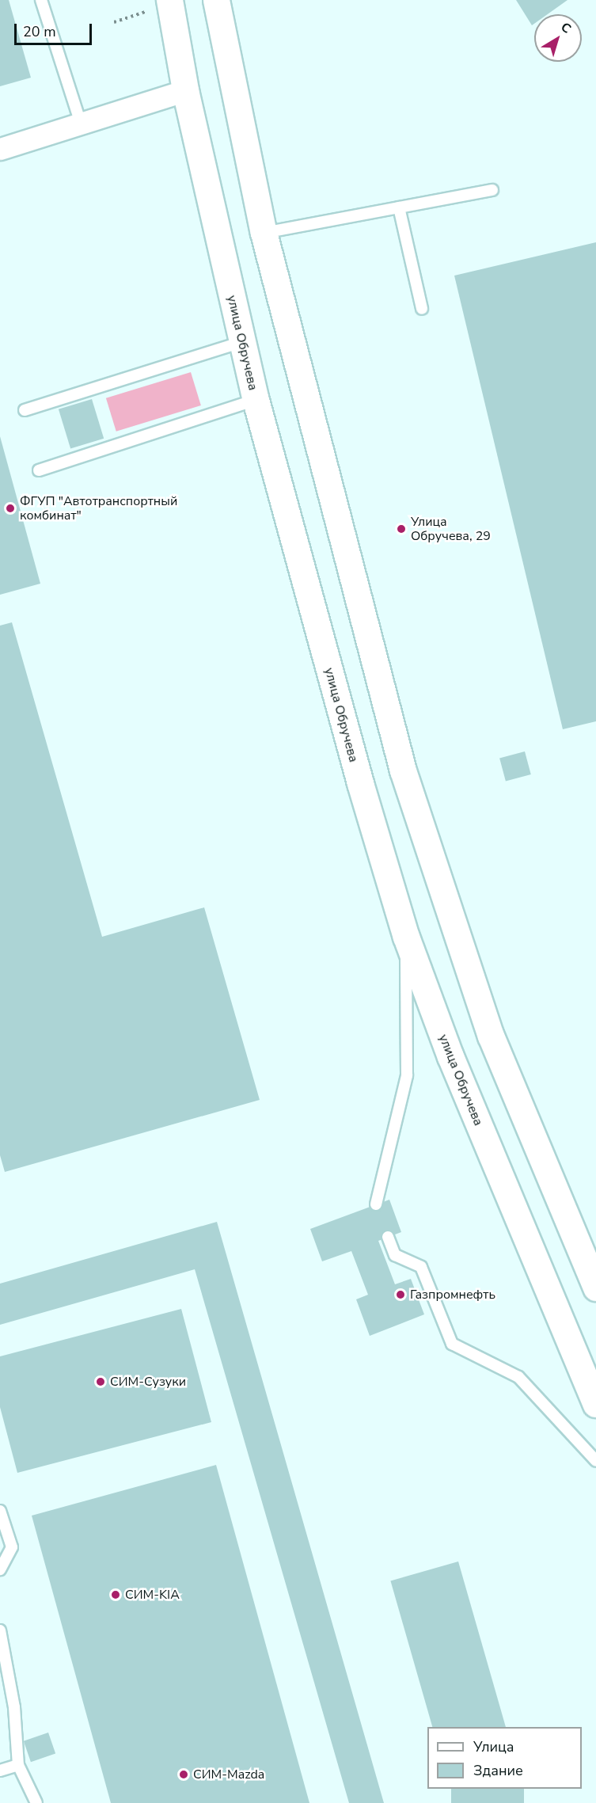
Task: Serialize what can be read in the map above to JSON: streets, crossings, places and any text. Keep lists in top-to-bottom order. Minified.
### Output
{"streets":{"main road":["улица Обручева"]},"places":["ФГУП \"Автотранспортный комбинат\"","Улица Обручева, 29","Газпромнефть","СИМ-Сузуки","СИМ-KIA","СИМ-Mazda"],"legend":["Улица","Здание"],"scale_bar":"20 m","north":"top right"}
